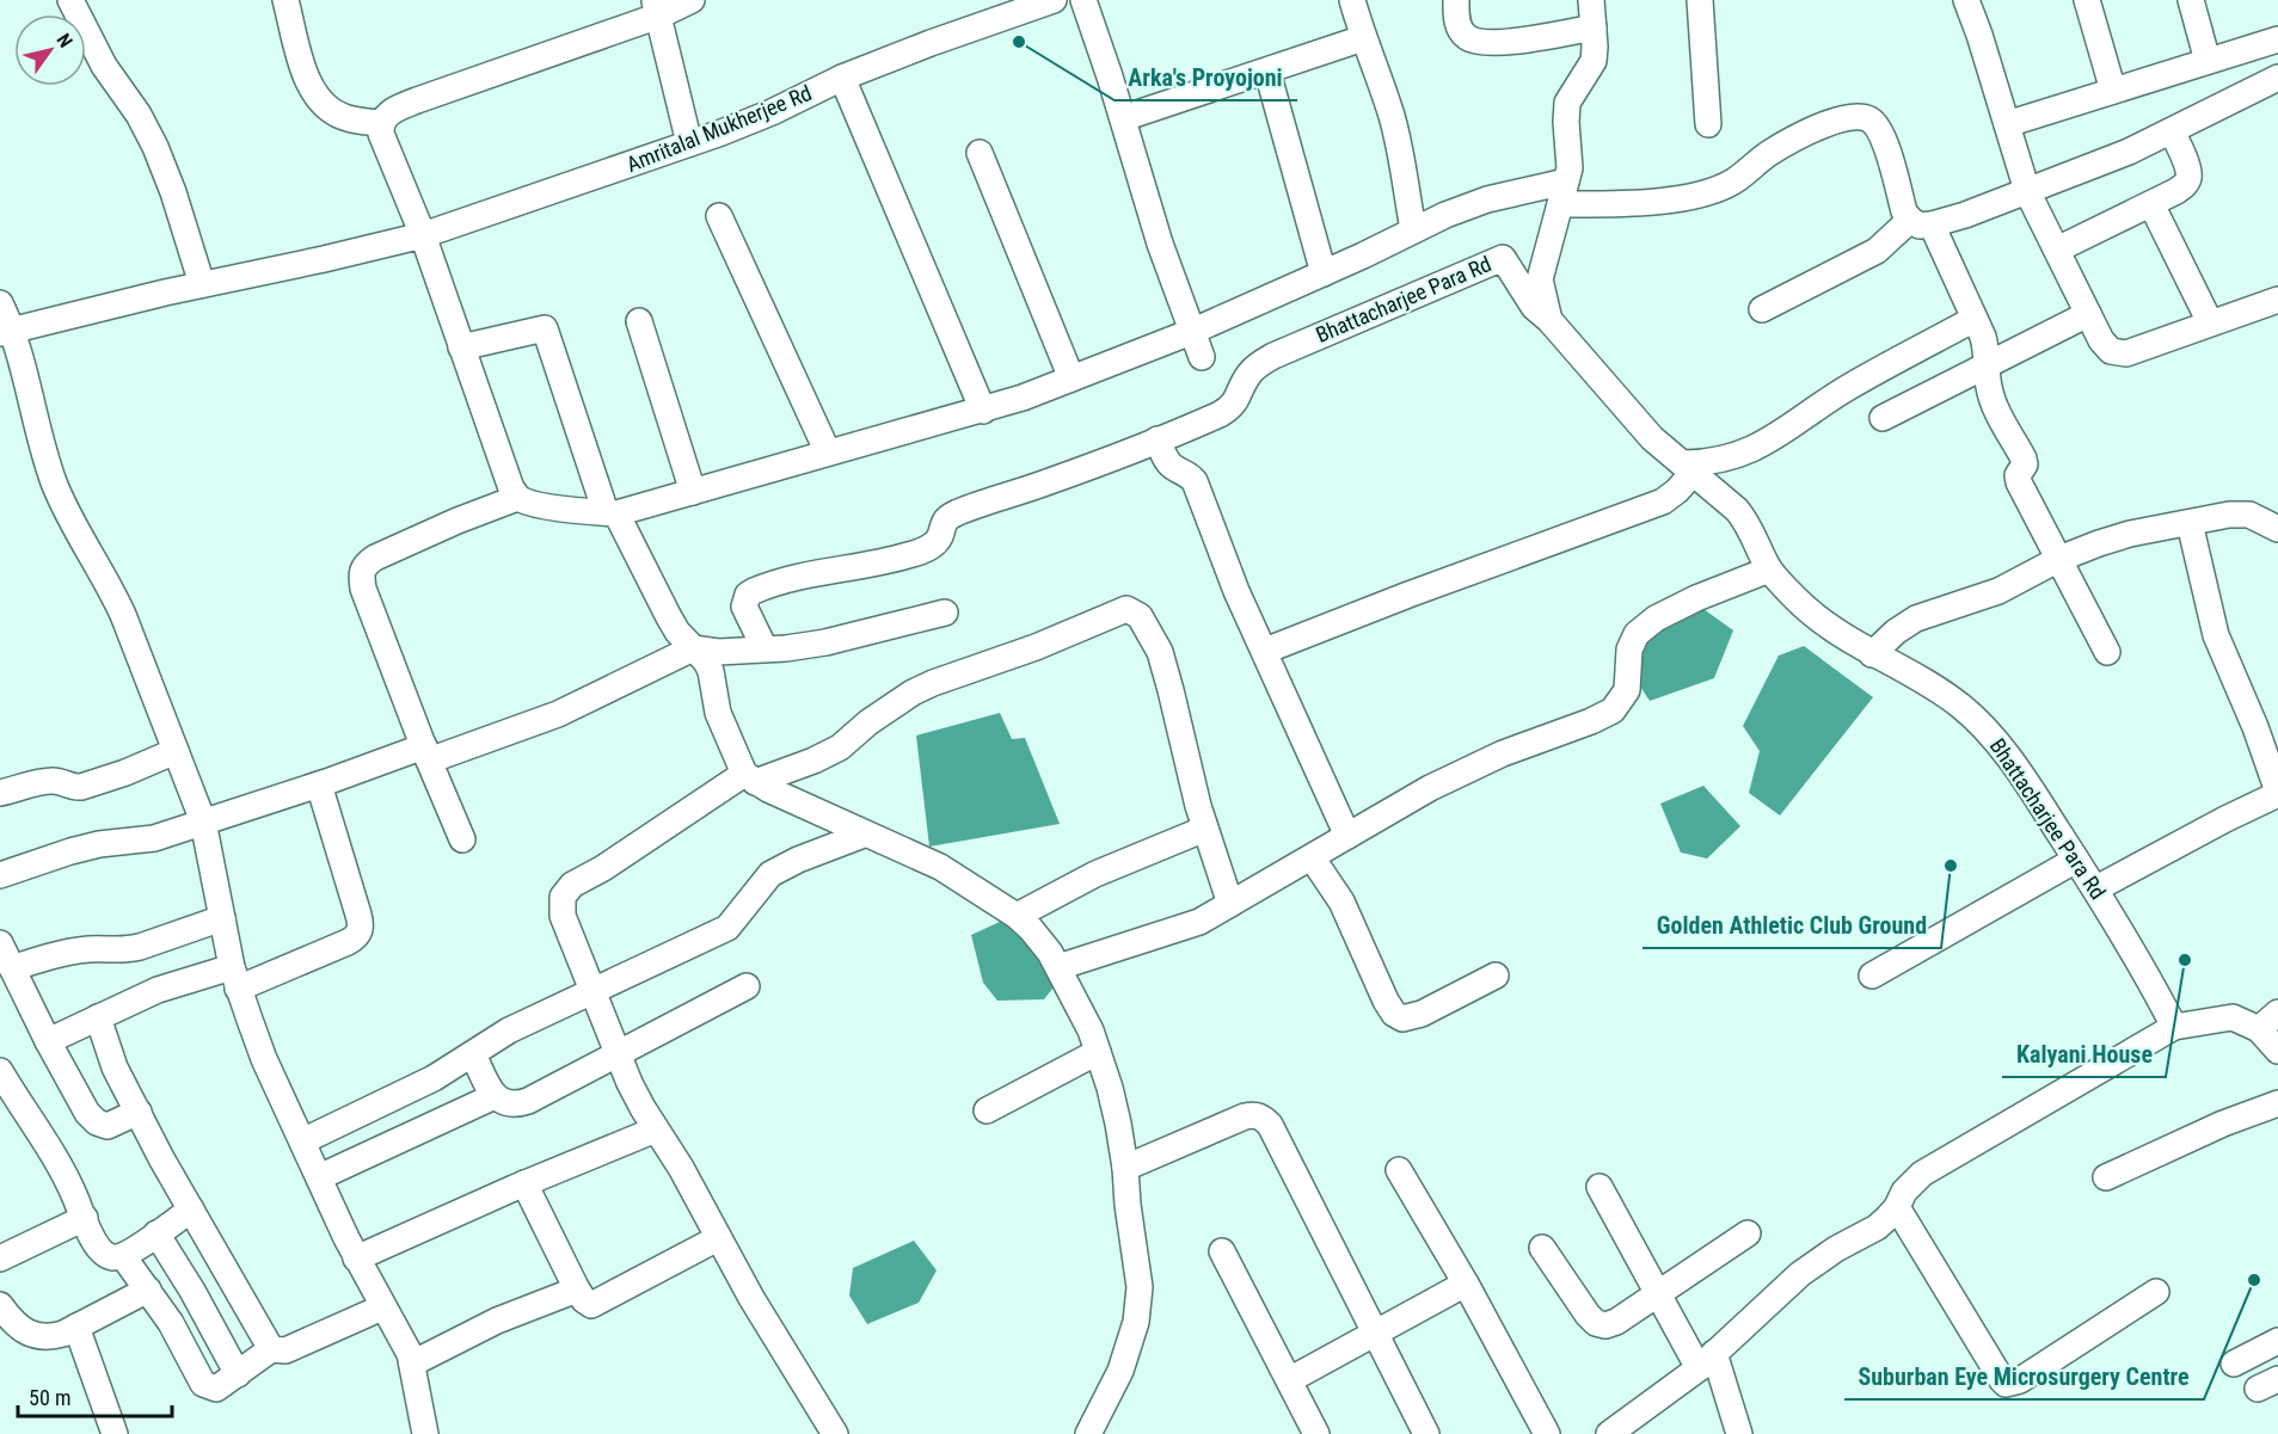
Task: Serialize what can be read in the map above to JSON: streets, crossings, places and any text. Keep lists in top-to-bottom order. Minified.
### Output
{"streets":{"street":["Amritalal Mukherjee Rd","Bhattacharjee Para Rd"]},"places":["Arka's Proyojoni","Golden Athletic Club Ground","Kalyani House","Suburban Eye Microsurgery Centre"],"scale_bar":"50 m","north":"top right"}
